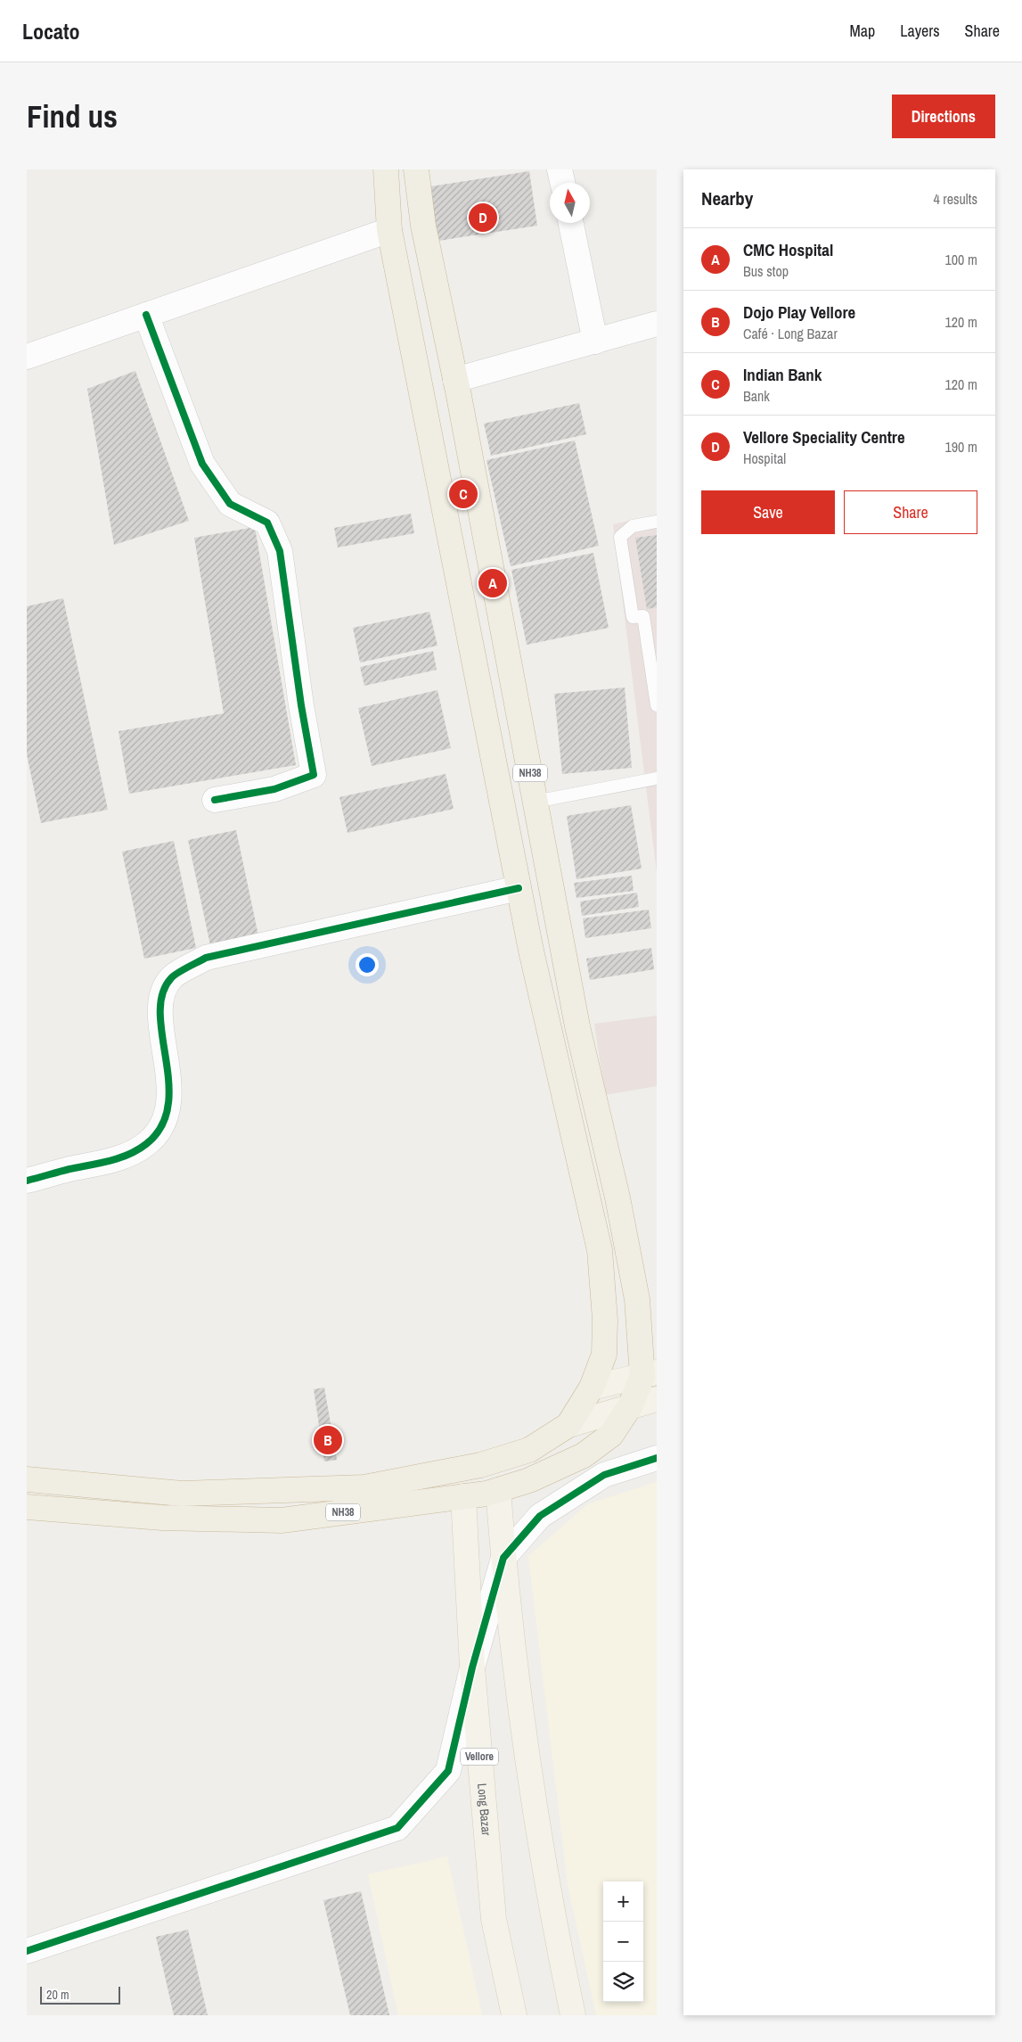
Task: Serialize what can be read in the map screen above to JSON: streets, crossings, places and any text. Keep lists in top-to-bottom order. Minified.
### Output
{"streets":{"highway":["NH38"],"main road":["Vellore","Long Bazar"]},"crossings":[["NH38","Long Bazar"]],"scale_bar":"20 m","north":"top","page":{"header":"Locato","nav":["Map","Layers","Share"],"buttons":["Directions",["Save","Share"]],"title":"Find us","heading":["Nearby","4 results"],"pins":["D","C","A","B"],"list":[{"mark":"A","name":"CMC Hospital","note":"Bus stop","value":"100 m"},{"mark":"B","name":"Dojo Play Vellore","note":"Café · Long Bazar","value":"120 m"},{"mark":"C","name":"Indian Bank","note":"Bank","value":"120 m"},{"mark":"D","name":"Vellore Speciality Centre","note":"Hospital","value":"190 m"}],"map_buttons":["+","−"],"scale":"20 m"}}
